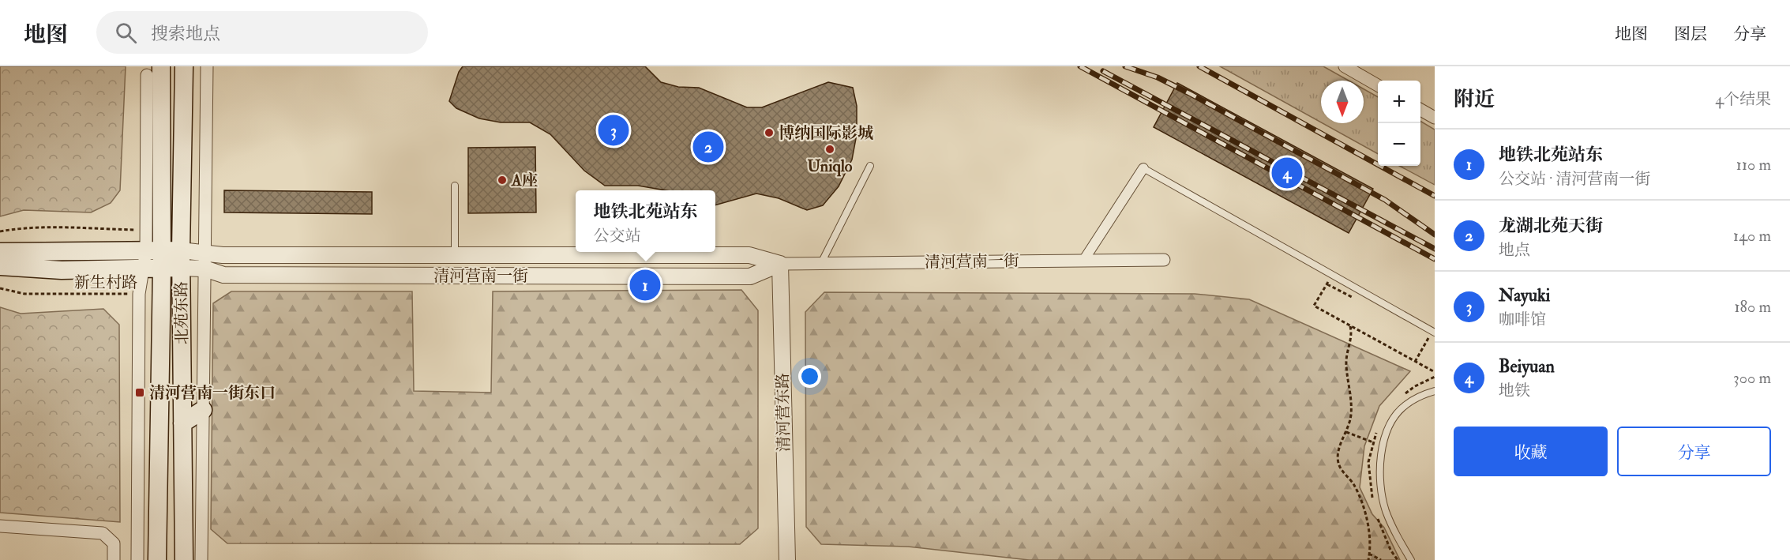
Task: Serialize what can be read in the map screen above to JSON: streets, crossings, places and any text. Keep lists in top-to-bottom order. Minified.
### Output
{"streets":{"main road":["北苑东路"],"street":["清河营南一街","清河营东路"],"path":["新生村路"]},"crossings":[["清河营南一街","北苑东路"],["清河营南一街","清河营东路"]],"places":{"other":["博纳国际影城","Uniqlo","A座"],"transit":["清河营南一街东口"]},"north":"bottom","page":{"header":"地图","search":"搜索地点","nav":["地图","图层","分享"],"heading":["附近","4个结果"],"map_buttons":["+","−"],"pins":["3","2","4","1"],"list":[{"mark":"1","name":"地铁北苑站东","note":"公交站 · 清河营南一街","value":"110 m"},{"mark":"2","name":"龙湖北苑天街","note":"地点","value":"140 m"},{"mark":"3","name":"Nayuki","note":"咖啡馆","value":"180 m"},{"mark":"4","name":"Beiyuan","note":"地铁","value":"300 m"}],"popup":["地铁北苑站东","公交站"],"buttons":["收藏","分享"]}}
